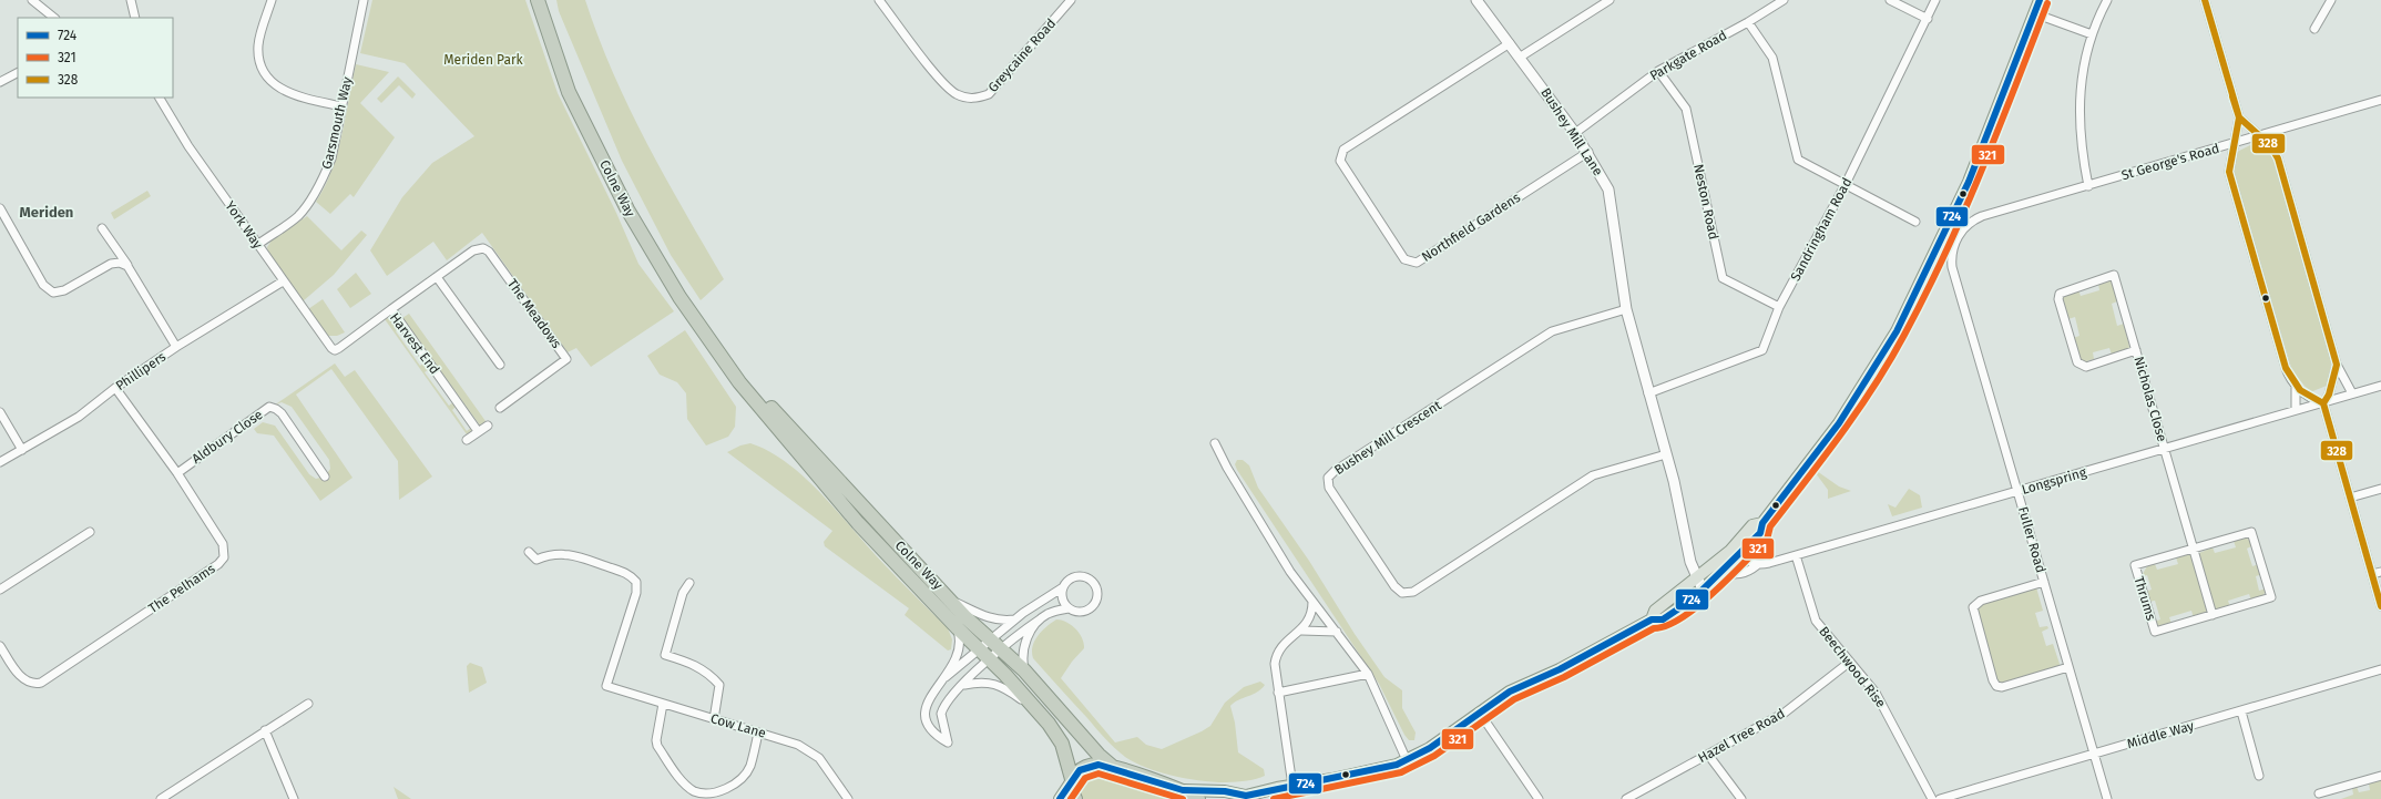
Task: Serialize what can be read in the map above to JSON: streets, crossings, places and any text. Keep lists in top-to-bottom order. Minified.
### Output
{"streets":{"highway":["Colne Way"],"street":["Greycaine Road","Parkgate Road","Garsmouth Way","Bushey Mill Lane","St George's Road","Neston Road","York Way","Northfield Gardens","Sandringham Road","The Meadows","Harvest End","Phillipers","Nicholas Close","Aldbury Close","Bushey Mill Crescent","Longspring","Fuller Road","The Pelhams","Thrums","Beechwood Rise","Cow Lane","Middle Way","Hazel Tree Road"]},"crossings":[["Parkgate Road","Bushey Mill Lane"],["Parkgate Road","Neston Road"],["Garsmouth Way","York Way"],["Bushey Mill Lane","Northfield Gardens"],["Bushey Mill Lane","Sandringham Road"],["Bushey Mill Lane","Bushey Mill Crescent"],["St George's Road","Fuller Road"],["Neston Road","Sandringham Road"],["York Way","Harvest End"],["York Way","Phillipers"],["The Meadows","Harvest End"],["Phillipers","The Pelhams"],["Nicholas Close","Longspring"],["Aldbury Close","The Pelhams"],["Longspring","Fuller Road"],["Longspring","Beechwood Rise"],["Fuller Road","Middle Way"],["Beechwood Rise","Hazel Tree Road"]],"districts":["Meriden"],"parks":["Meriden Park"],"lines":["transit line 724","transit line 328","transit line 321"],"legend":["724","321","328"]}
